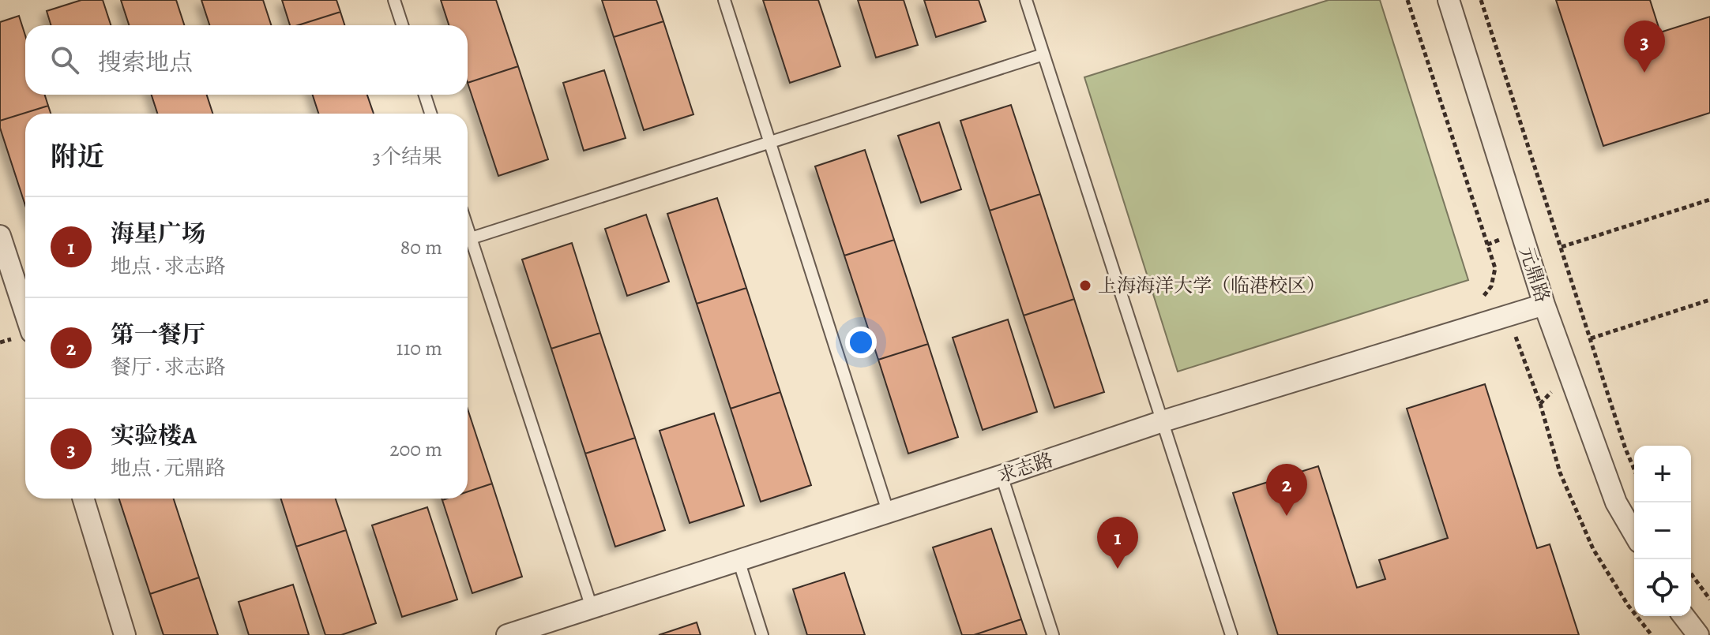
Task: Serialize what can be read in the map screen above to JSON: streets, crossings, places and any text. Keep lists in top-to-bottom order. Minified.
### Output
{"streets":{"street":["元鼎路","求志路"]},"crossings":[["元鼎路","求志路"]],"places":["上海海洋大学（临港校区）"],"page":{"pins":["3","2","1"],"search":"搜索地点","heading":["附近","3个结果"],"list":[{"mark":"1","name":"海星广场","note":"地点 · 求志路","value":"80 m"},{"mark":"2","name":"第一餐厅","note":"餐厅 · 求志路","value":"110 m"},{"mark":"3","name":"实验楼A","note":"地点 · 元鼎路","value":"200 m"}],"map_buttons":["+","−"]}}
